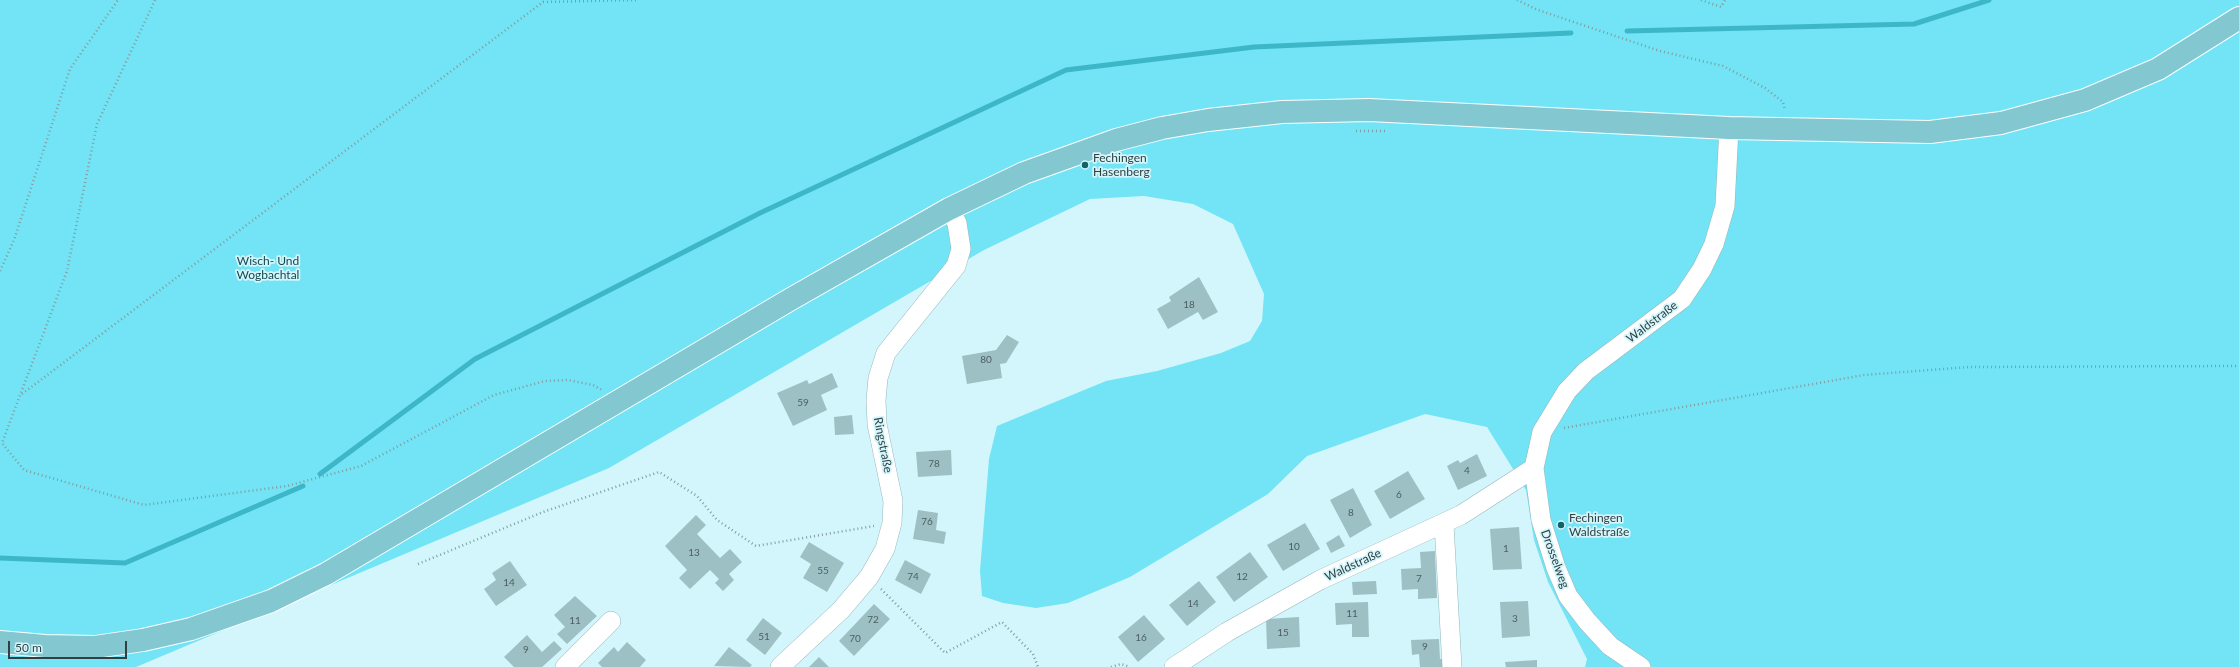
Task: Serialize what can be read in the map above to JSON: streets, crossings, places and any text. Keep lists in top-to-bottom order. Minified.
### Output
{"streets":{"street":["Waldstraße","Ringstraße","Drosselweg"]},"crossings":[["Waldstraße","Drosselweg"]],"parks":["Wisch- Und Wogbachtal"],"places":["Fechingen Hasenberg","Fechingen Waldstraße"],"house_numbers":["18","80","59","78","4","6","8","76","10","1","13","55","74","12","7","14","14","11","3","72","11","15","51","16","70","9","9"],"scale_bar":"50 m"}
